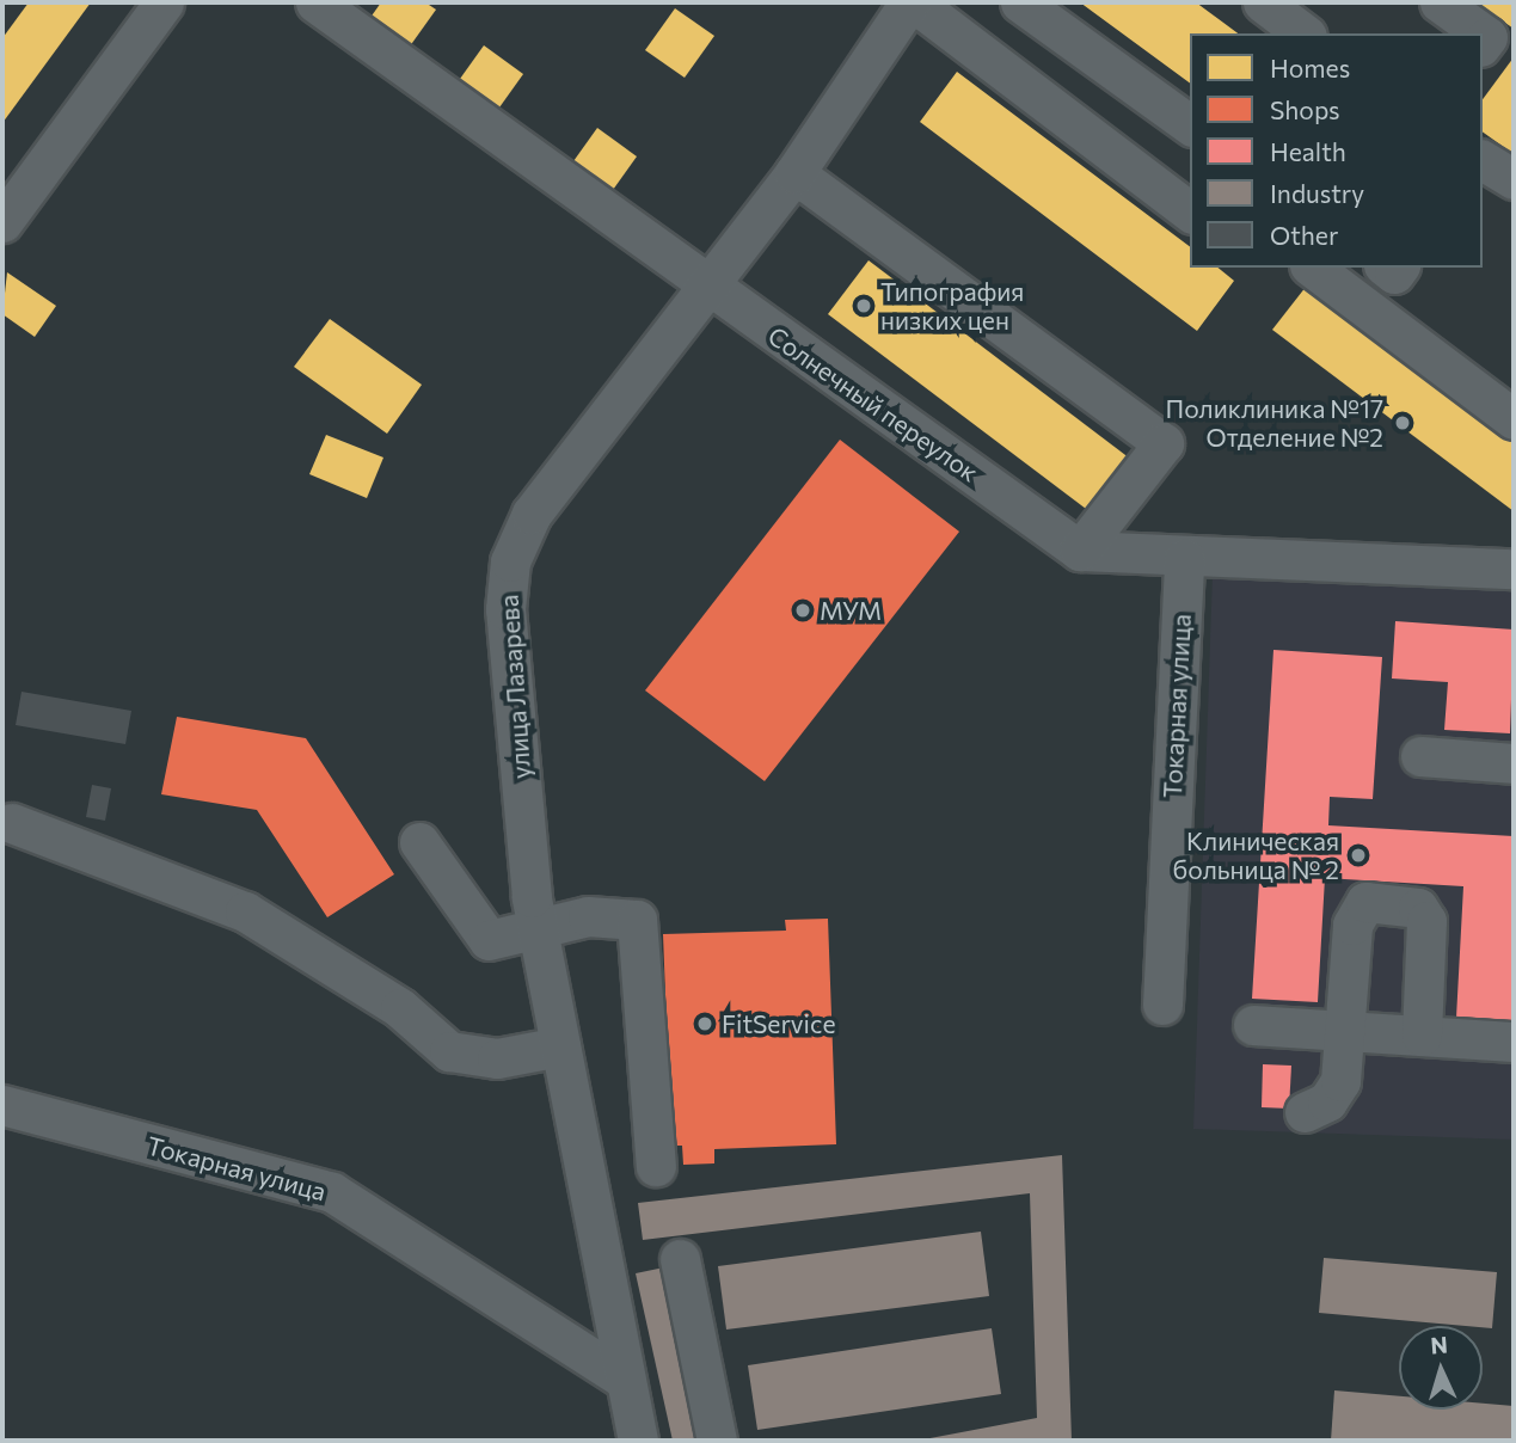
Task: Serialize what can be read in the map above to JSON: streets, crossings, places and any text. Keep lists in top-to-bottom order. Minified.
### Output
{"streets":{"street":["Солнечный переулок","улица Лазарева","Токарная улица"]},"crossings":[["Солнечный переулок","улица Лазарева"],["улица Лазарева","Токарная улица"]],"places":["Типография низких цен","Поликлиника №17 Отделение №2","МУМ","Клиническая больница № 2","FitService"],"legend":["Homes","Shops","Health","Industry","Other"],"north":"top"}
